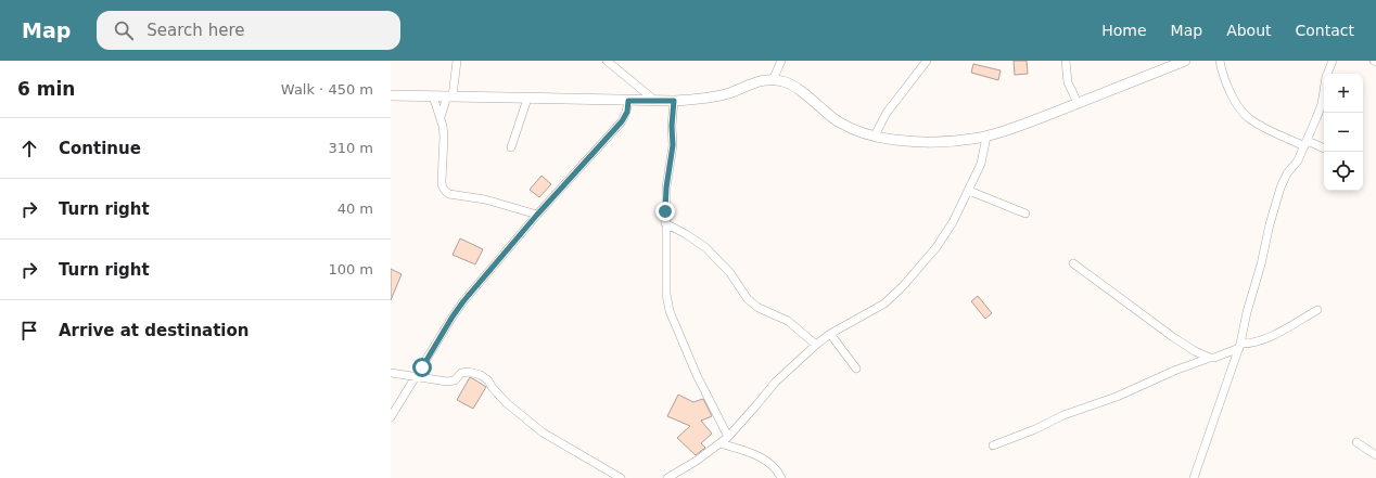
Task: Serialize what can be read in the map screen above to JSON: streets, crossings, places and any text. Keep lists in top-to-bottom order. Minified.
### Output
{"page":{"header":"Map","search":"Search here","nav":["Home","Map","About","Contact"],"heading":["6 min","Walk · 450 m"],"map_buttons":["+","−"],"list":[["Continue","310 m"],["Turn right","40 m"],["Turn right","100 m"],"Arrive at destination"]}}
